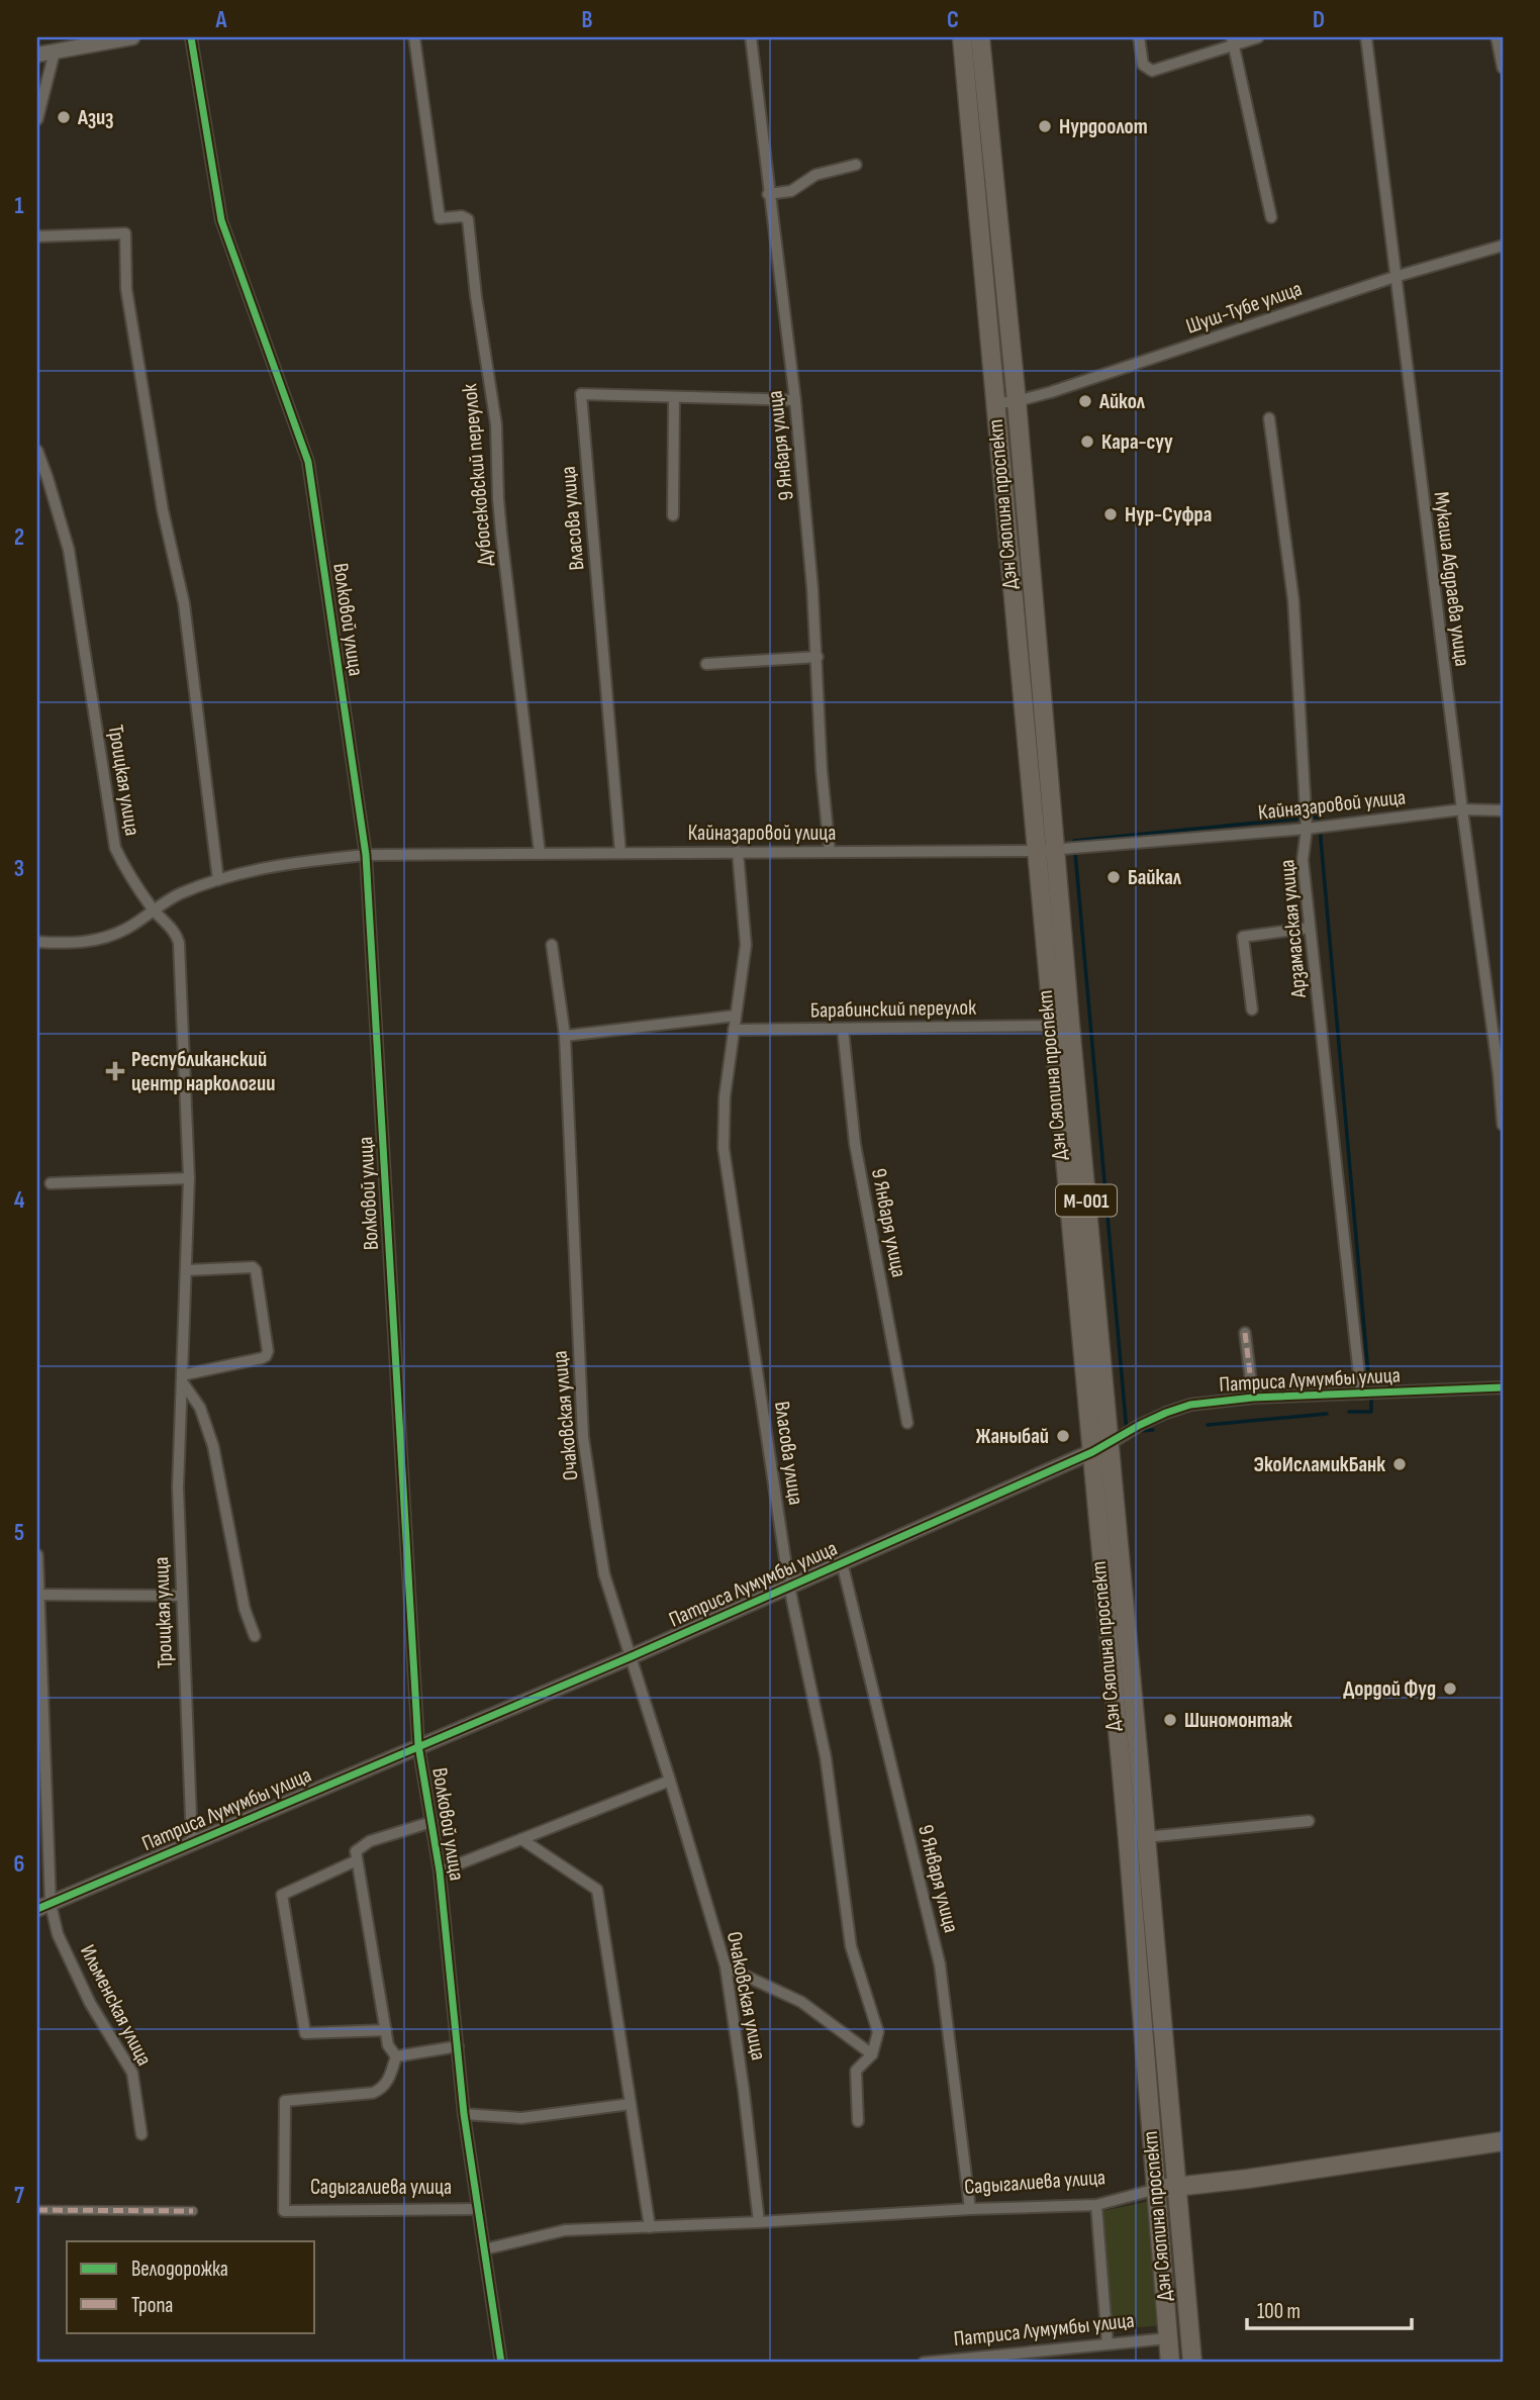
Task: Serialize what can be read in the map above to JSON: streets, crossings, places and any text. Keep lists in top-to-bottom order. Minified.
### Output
{"streets":{"main road":["Дэн Сяопина проспект","M-001","Садыгалиева улица"],"street":["Шуш-Тубе улица","9 Января улица","Дубосековский переулок","Власова улица","Мукаша Абдраева улица","Волковой улица","Троицкая улица","Кайназаровой улица","Арзамасская улица","Барабинский переулок","Патриса Лумумбы улица","Очаковская улица","Ильменская улица"]},"crossings":[["Шуш-Тубе улица","Дэн Сяопина проспект"],["Шуш-Тубе улица","Мукаша Абдраева улица"],["9 Января улица","Власова улица"],["9 Января улица","Кайназаровой улица"],["9 Января улица","Барабинский переулок"],["9 Января улица","Патриса Лумумбы улица"],["9 Января улица","Садыгалиева улица"],["Дубосековский переулок","Кайназаровой улица"],["Дэн Сяопина проспект","Кайназаровой улица"],["Дэн Сяопина проспект","Барабинский переулок"],["Дэн Сяопина проспект","Патриса Лумумбы улица"],["Дэн Сяопина проспект","Садыгалиева улица"],["Власова улица","Кайназаровой улица"],["Власова улица","Барабинский переулок"],["Власова улица","Патриса Лумумбы улица"],["Мукаша Абдраева улица","Кайназаровой улица"],["Волковой улица","Кайназаровой улица"],["Волковой улица","Патриса Лумумбы улица"],["Волковой улица","Садыгалиева улица"],["Троицкая улица","Кайназаровой улица"],["Троицкая улица","Патриса Лумумбы улица"],["Кайназаровой улица","Арзамасская улица"],["Арзамасская улица","Патриса Лумумбы улица"],["Патриса Лумумбы улица","Очаковская улица"],["Патриса Лумумбы улица","Ильменская улица"],["Очаковская улица","Садыгалиева улица"]],"places":{"other":["Азиз","Нурдоолот","Айкол","Кара-суу","Нур-Суфра","Байкал","Жаныбай","ЭкоИсламикБанк","Дордой Фуд","Шиномонтаж"],"health":["Республиканский центр наркологии"]},"legend":["Велодорожка","Тропа"],"scale_bar":"100 m","grid":{"columns":["A","B","C","D"],"rows":["1","2","3","4","5","6","7"]}}
